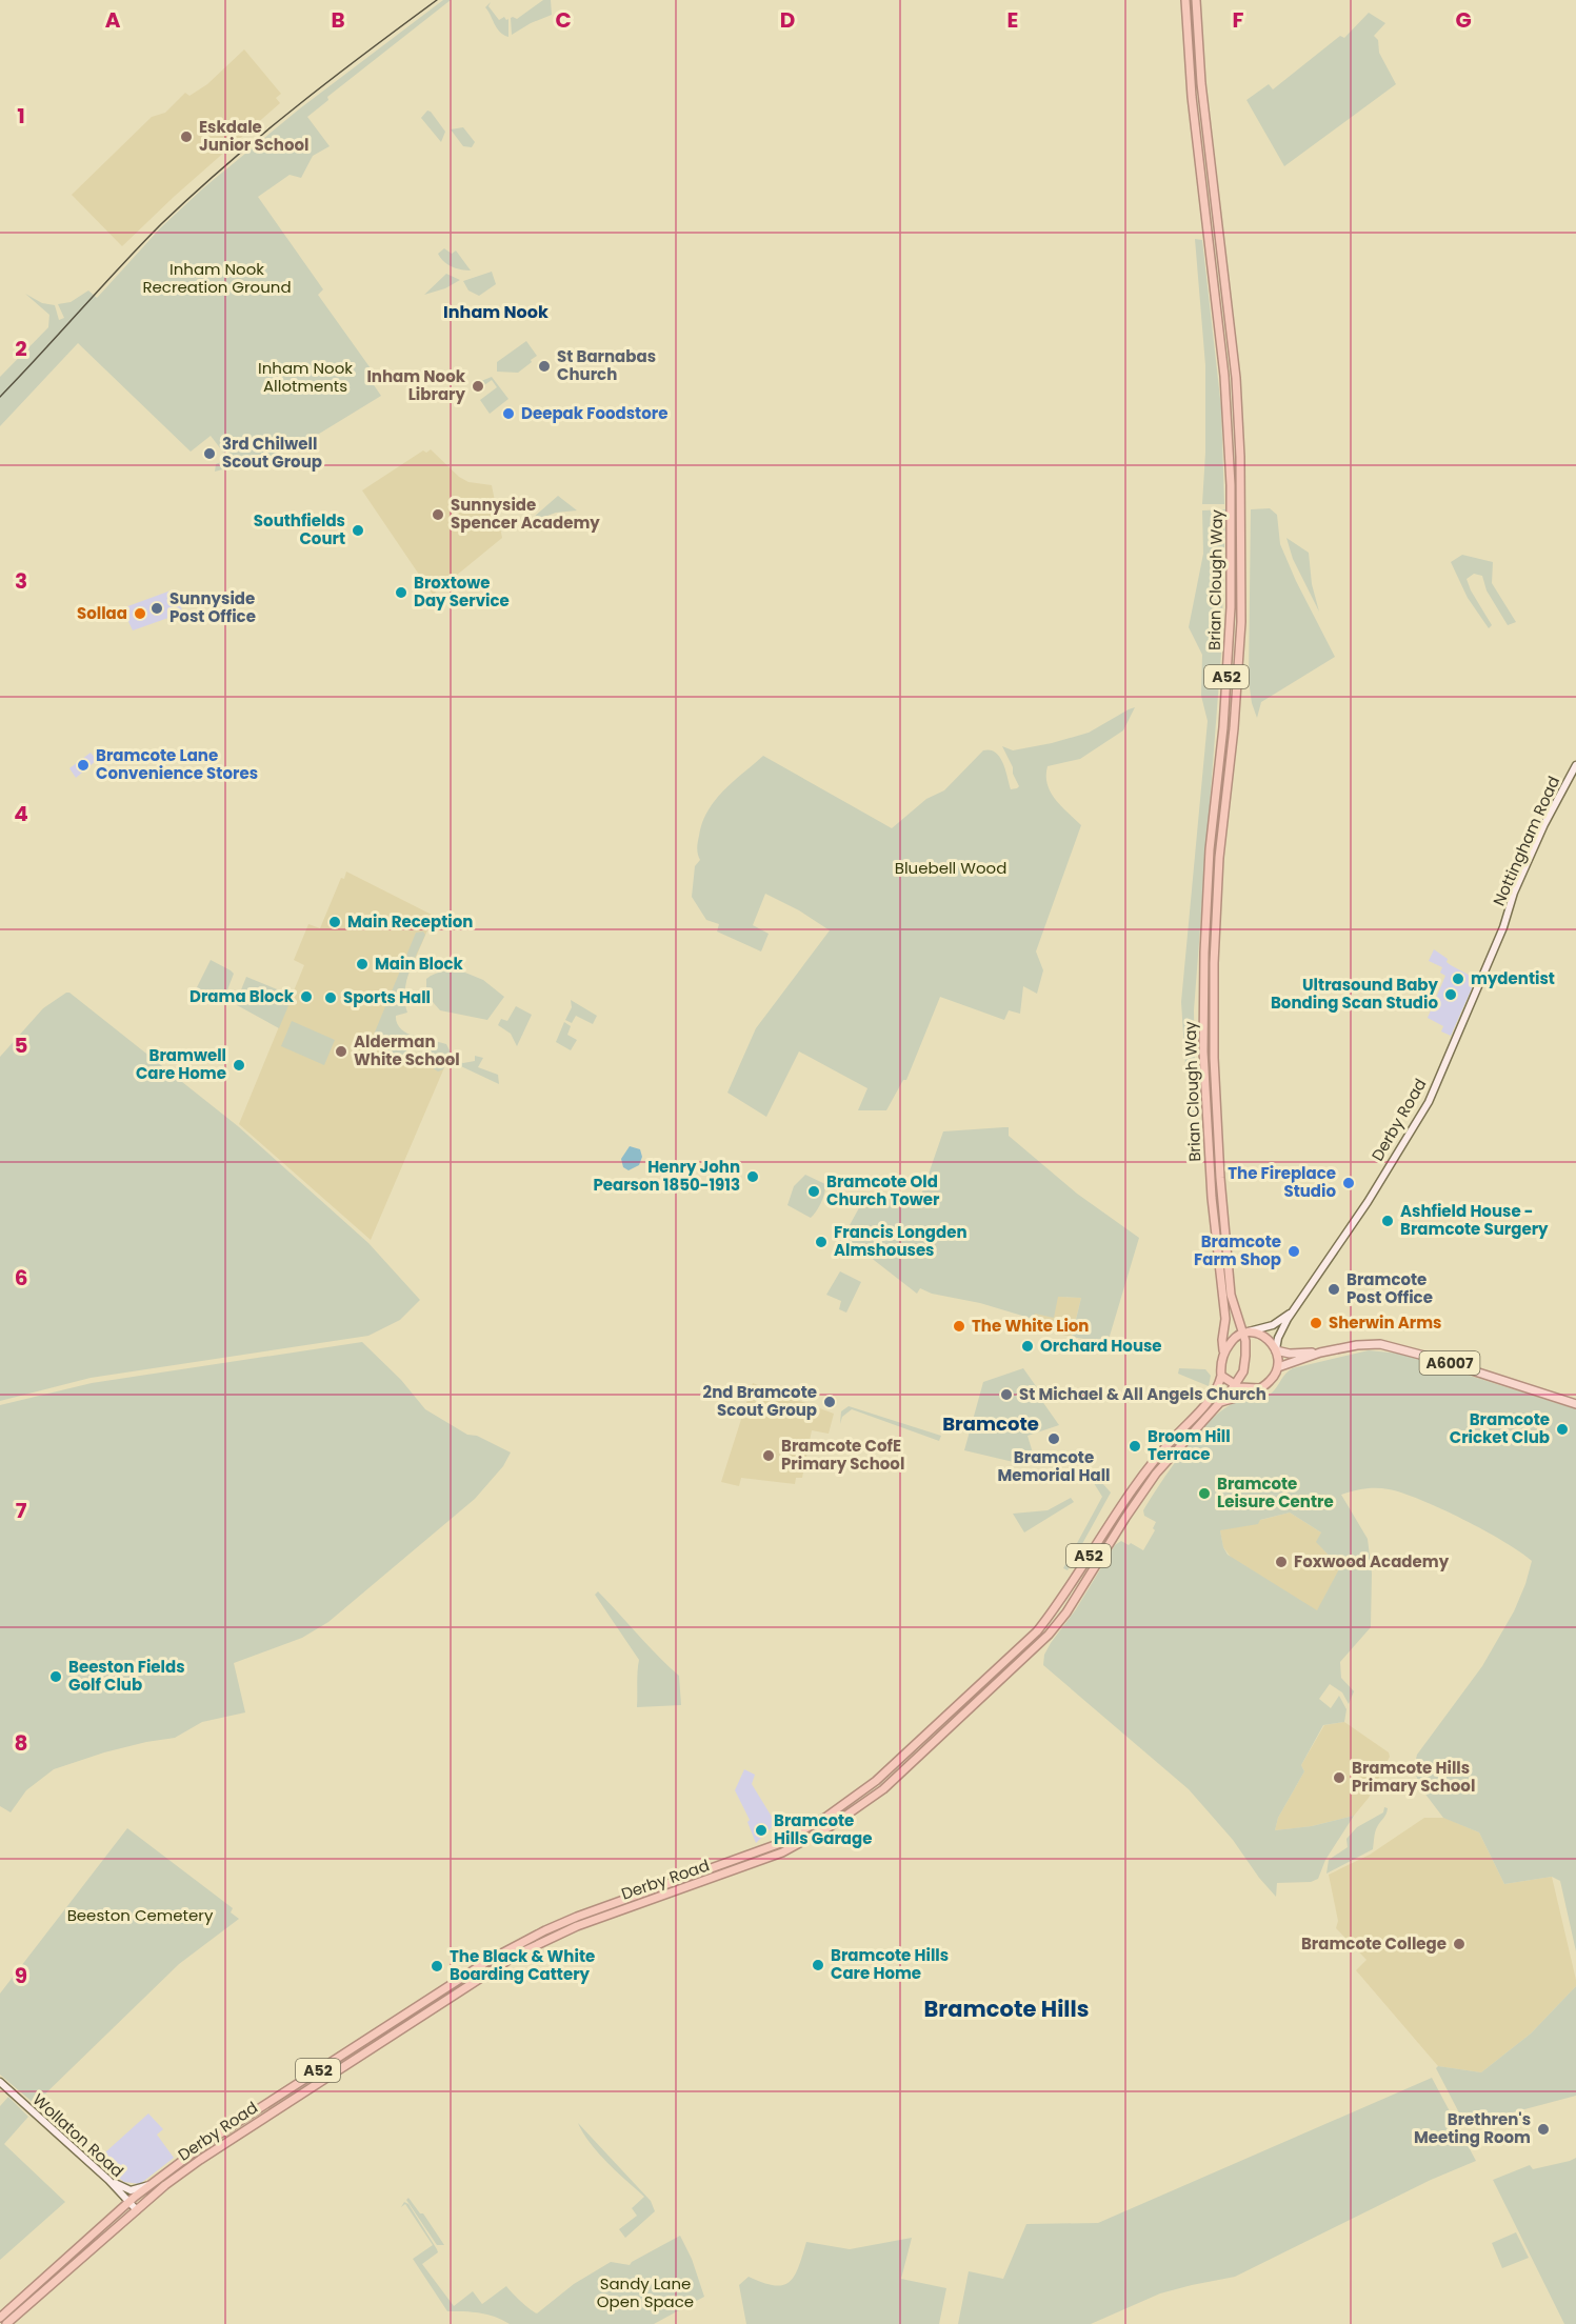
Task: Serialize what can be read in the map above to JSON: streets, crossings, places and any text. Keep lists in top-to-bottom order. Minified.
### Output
{"streets":{"highway":["Brian Clough Way","A52","Derby Road"],"main road":["Nottingham Road","A6007","Wollaton Road"]},"crossings":[["Brian Clough Way","A52"],["Brian Clough Way","Derby Road"],["A52","Derby Road"],["Nottingham Road","Derby Road"],["Derby Road","A6007"],["Derby Road","Wollaton Road"]],"districts":["Inham Nook","Bramcote","Bramcote Hills"],"parks":["Inham Nook Recreation Ground","Inham Nook Allotments","Bluebell Wood","Beeston Cemetery","Sandy Lane Open Space"],"places":["Eskdale Junior School","St Barnabas Church","Inham Nook Library","Deepak Foodstore","3rd Chilwell Scout Group","Sunnyside Spencer Academy","Southfields Court","Broxtowe Day Service","Sunnyside Post Office","Sollaa","Bramcote Lane Convenience Stores","Main Reception","Main Block","mydentist","Ultrasound Baby Bonding Scan Studio","Drama Block","Sports Hall","Alderman White School","Bramwell Care Home","Henry John Pearson 1850-1913","The Fireplace Studio","Bramcote Old Church Tower","Ashfield House - Bramcote Surgery","Francis Longden Almshouses","Bramcote Farm Shop","Bramcote Post Office","Sherwin Arms","The White Lion","Orchard House","St Michael & All Angels Church","2nd Bramcote Scout Group","Bramcote Cricket Club","Bramcote Memorial Hall","Broom Hill Terrace","Bramcote CofE Primary School","Bramcote Leisure Centre","Foxwood Academy","Beeston Fields Golf Club","Bramcote Hills Primary School","Bramcote Hills Garage","Bramcote College","Bramcote Hills Care Home","The Black & White Boarding Cattery","Brethren's Meeting Room"],"grid":{"columns":["A","B","C","D","E","F","G"],"rows":["1","2","3","4","5","6","7","8","9"]}}
